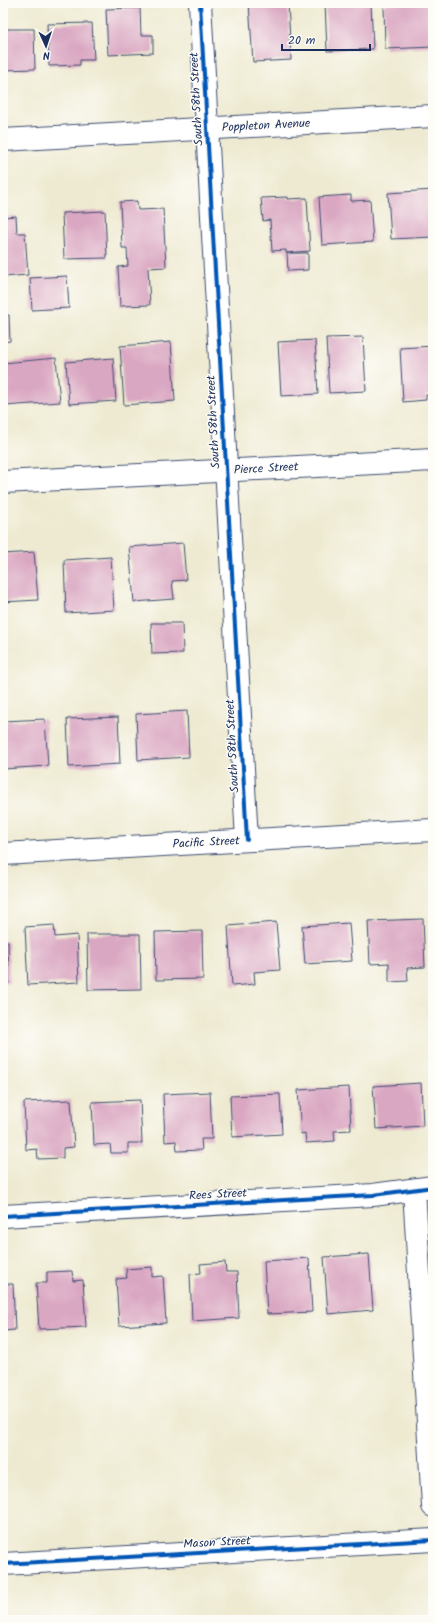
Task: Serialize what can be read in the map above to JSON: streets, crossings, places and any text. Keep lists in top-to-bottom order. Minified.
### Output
{"streets":{"street":["South 58th Street","Poppleton Avenue","Pierce Street","Pacific Street","Rees Street","Mason Street"]},"crossings":[["South 58th Street","Poppleton Avenue"],["South 58th Street","Pierce Street"],["South 58th Street","Pacific Street"]],"scale_bar":"20 m","north":"bottom"}
